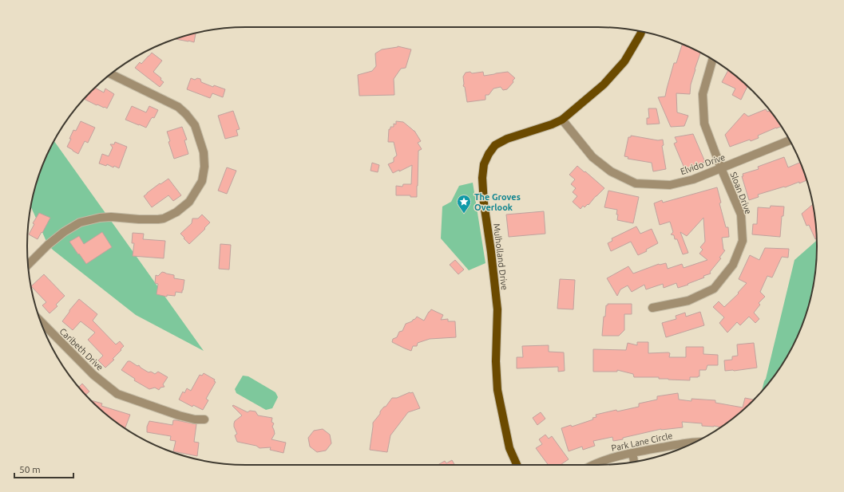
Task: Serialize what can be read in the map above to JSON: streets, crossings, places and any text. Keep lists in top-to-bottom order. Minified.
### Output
{"streets":{"main road":["Mulholland Drive"],"street":["Elvido Drive","Sloan Drive","Caribeth Drive","Park Lane Circle"]},"crossings":[["Elvido Drive","Sloan Drive"],["Elvido Drive","Mulholland Drive"]],"places":{"place":["The Groves Overlook"]},"scale_bar":"50 m"}
